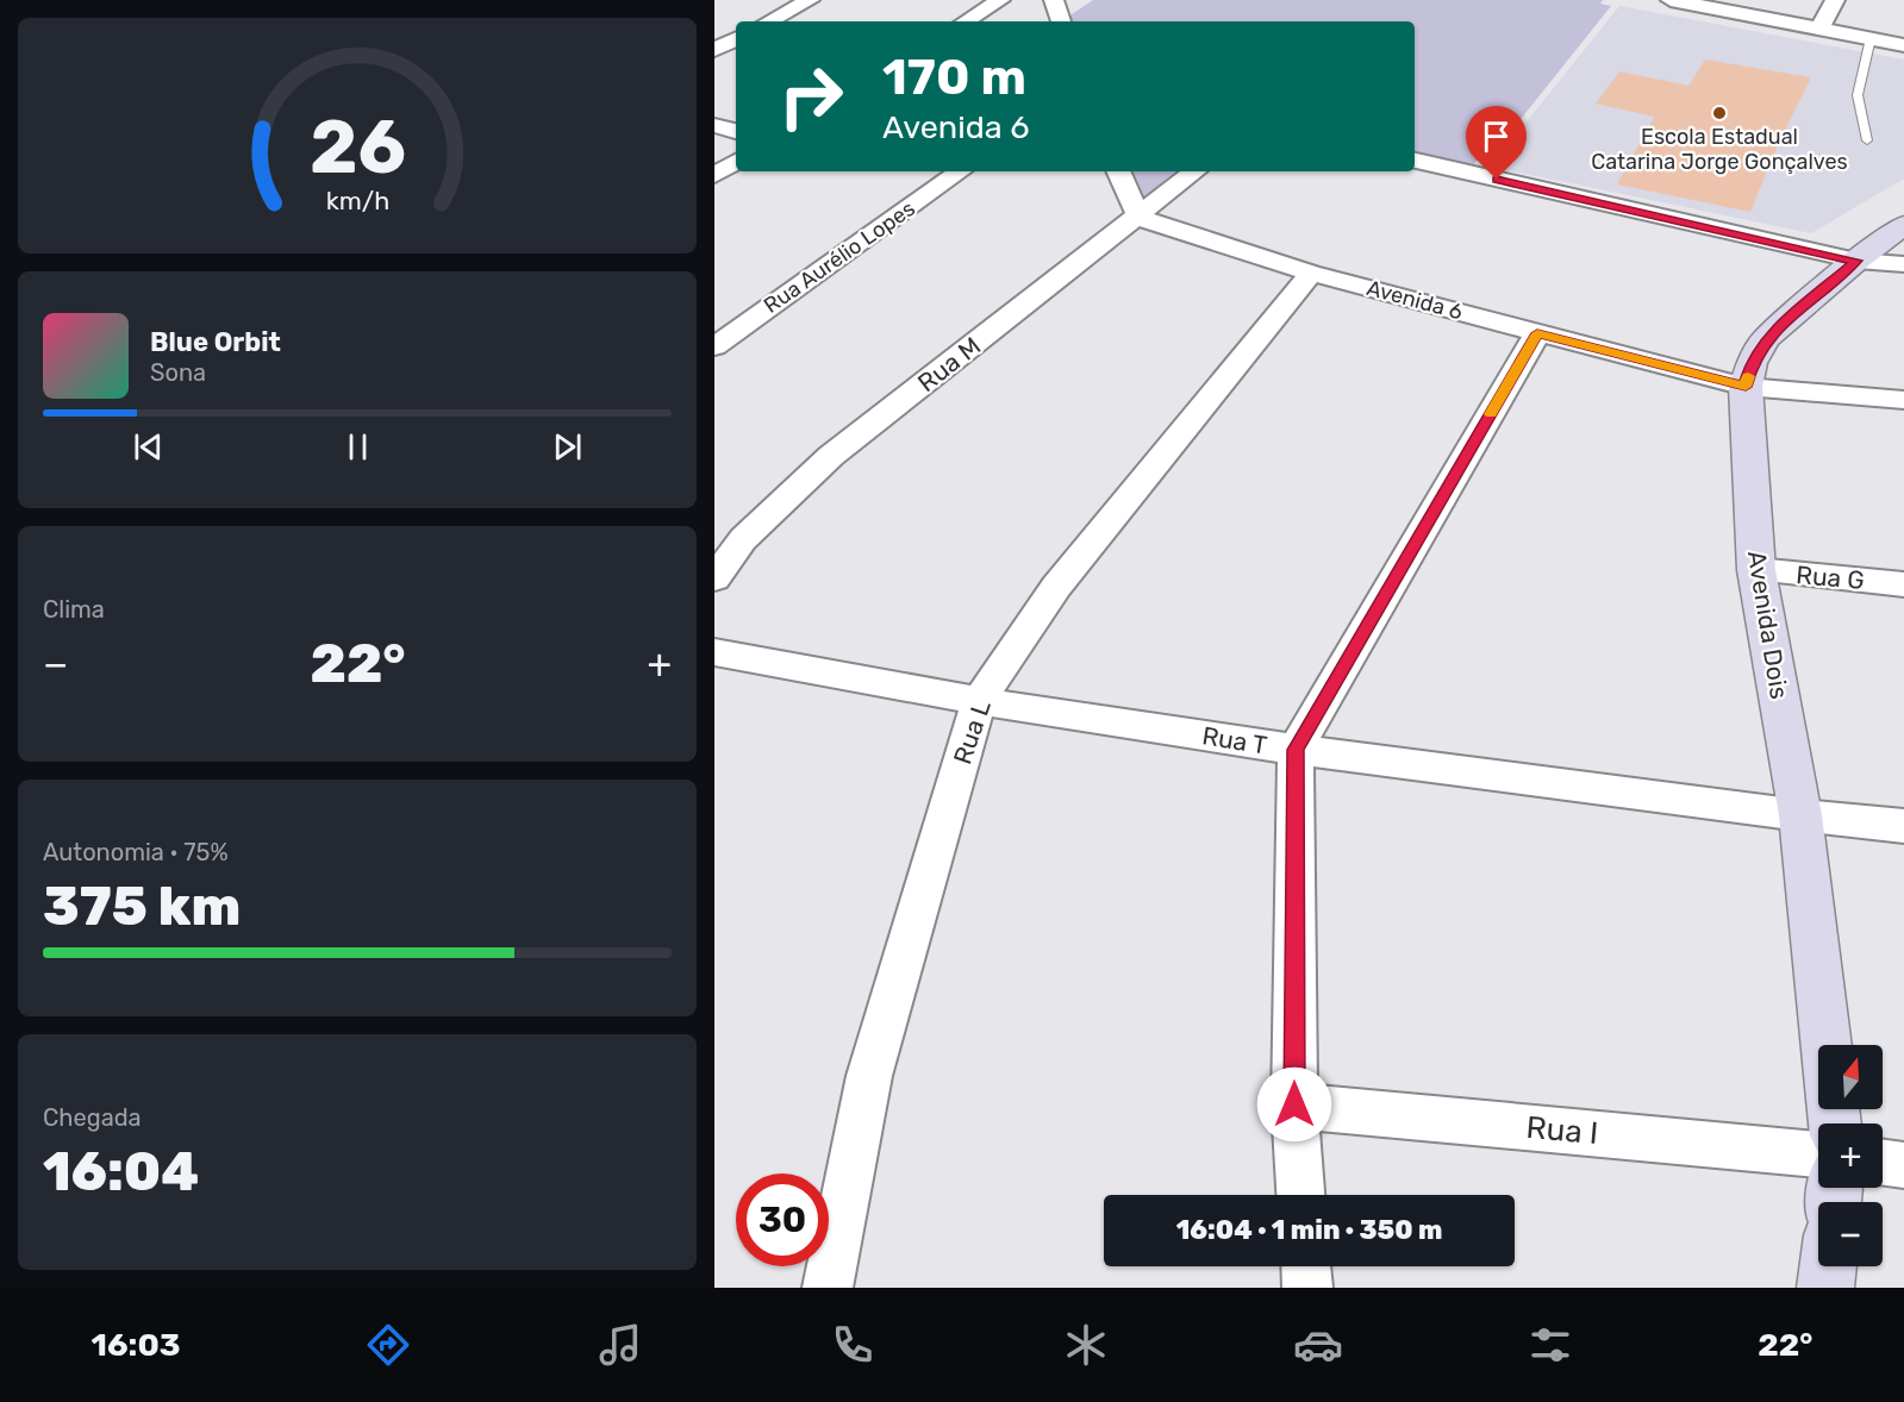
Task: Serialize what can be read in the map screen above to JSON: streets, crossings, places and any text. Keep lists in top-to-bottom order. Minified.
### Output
{"streets":{"street":["Rua Aurélio Lopes","Avenida 6","Rua M","Rua G","Avenida Dois","Rua L","Rua T","Rua I"]},"crossings":[["Avenida 6","Rua M"],["Avenida 6","Avenida Dois"],["Avenida 6","Rua L"],["Rua G","Avenida Dois"],["Avenida Dois","Rua T"],["Rua L","Rua T"]],"places":["Escola Estadual Catarina Jorge Gonçalves"],"north":"top","page":{"turn":["170 m","Avenida 6"],"song":["Blue Orbit","Sona"],"tile":["Clima",["Autonomia · 75%","375 km"],["Chegada","16:04"]],"heat":["−","22°","+"],"map_buttons":["+","−"],"limit":"30","trip":"16:04 · 1 min · 350 m","tabs":["16:03","22°"],"gauge":["26","km/h"]}}
